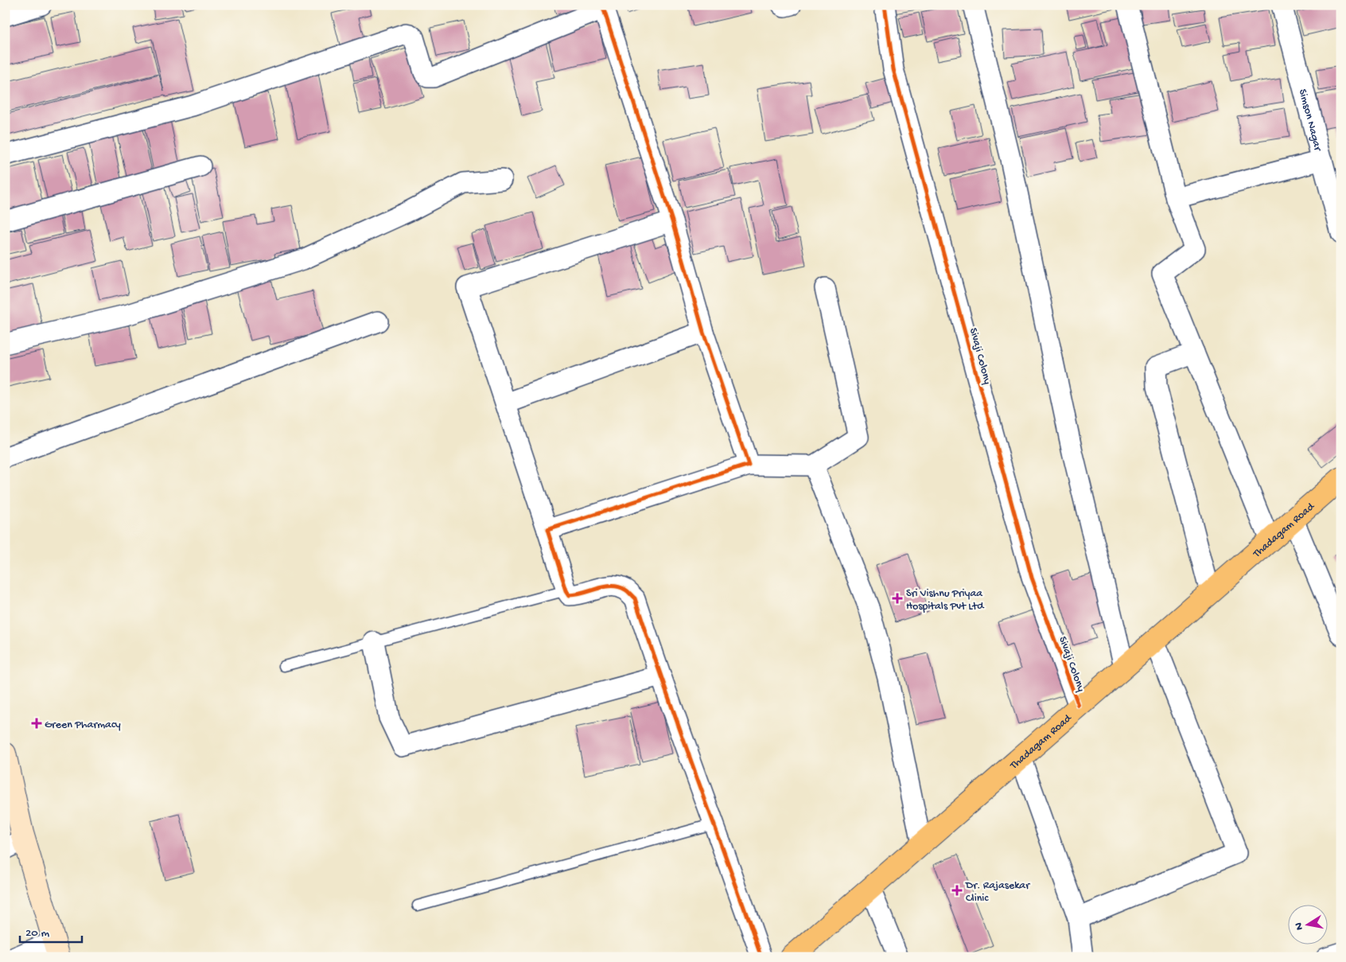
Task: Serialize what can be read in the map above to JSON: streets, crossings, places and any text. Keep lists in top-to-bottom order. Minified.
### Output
{"streets":{"main road":["Thadagam Road"],"street":["Simson Nagar","Sivaji Colony"]},"crossings":[["Sivaji Colony","Thadagam Road"]],"places":{"health":["Sri Vishnu Priyaa Hospitals Pvt Ltd","Green Pharmacy","Dr. Rajasekar Clinic"]},"scale_bar":"20 m","north":"left"}
